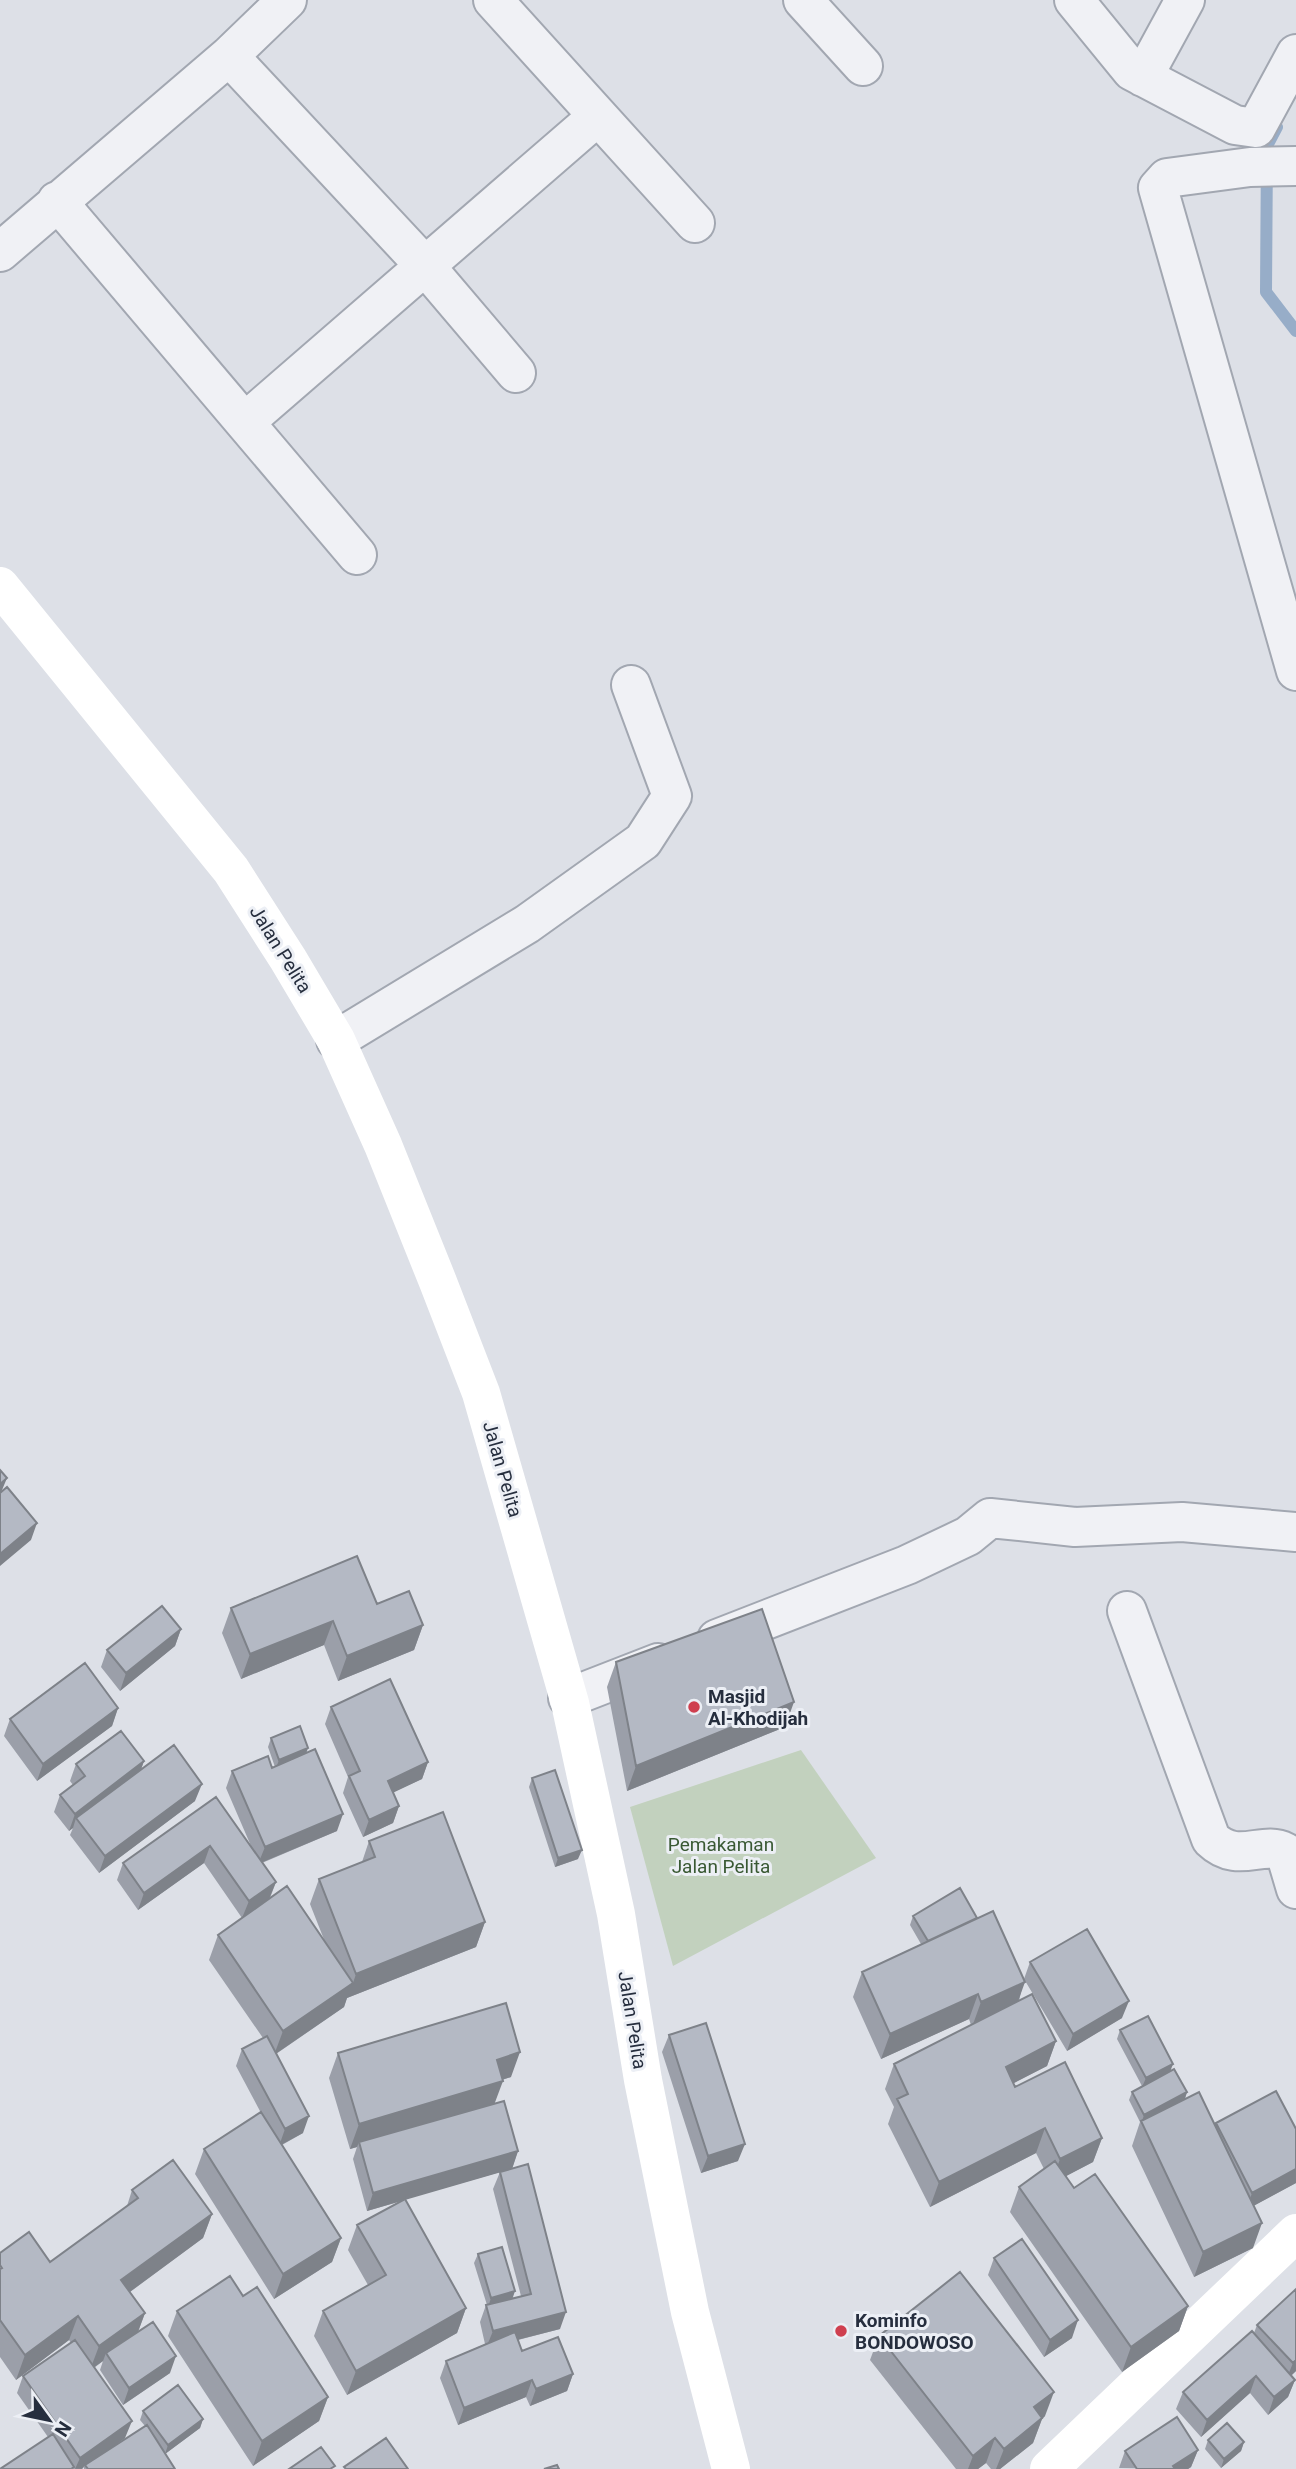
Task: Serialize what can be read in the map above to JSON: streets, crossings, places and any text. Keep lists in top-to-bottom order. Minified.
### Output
{"streets":{"main road":["Jalan Pelita"]},"parks":["Pemakaman Jalan Pelita"],"places":["Masjid Al-Khodijah","Kominfo BONDOWOSO"],"north":"bottom right"}
